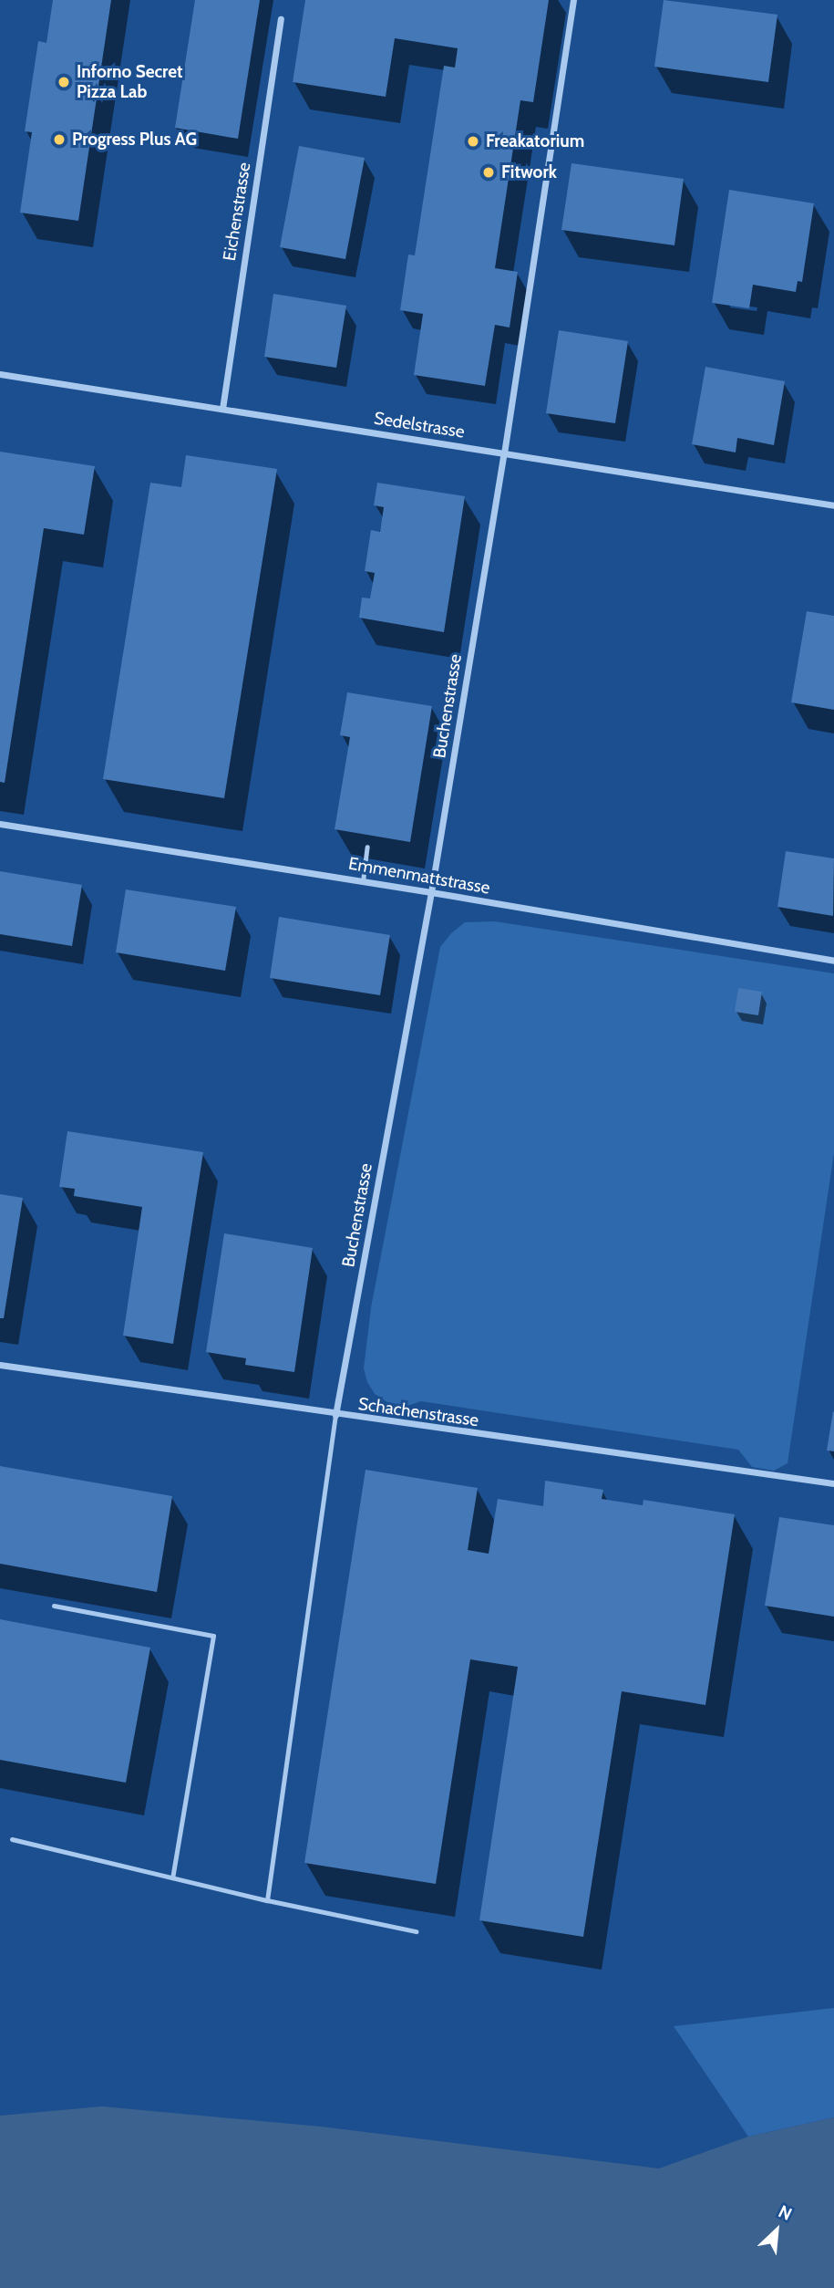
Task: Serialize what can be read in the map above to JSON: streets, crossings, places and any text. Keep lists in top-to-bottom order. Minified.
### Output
{"streets":{"street":["Eichenstrasse","Sedelstrasse","Buchenstrasse","Emmenmattstrasse","Schachenstrasse"]},"crossings":[["Eichenstrasse","Sedelstrasse"],["Sedelstrasse","Buchenstrasse"],["Buchenstrasse","Emmenmattstrasse"],["Buchenstrasse","Schachenstrasse"]],"places":["Inforno Secret Pizza Lab","Progress Plus AG","Freakatorium","Fitwork"],"north":"top right"}
